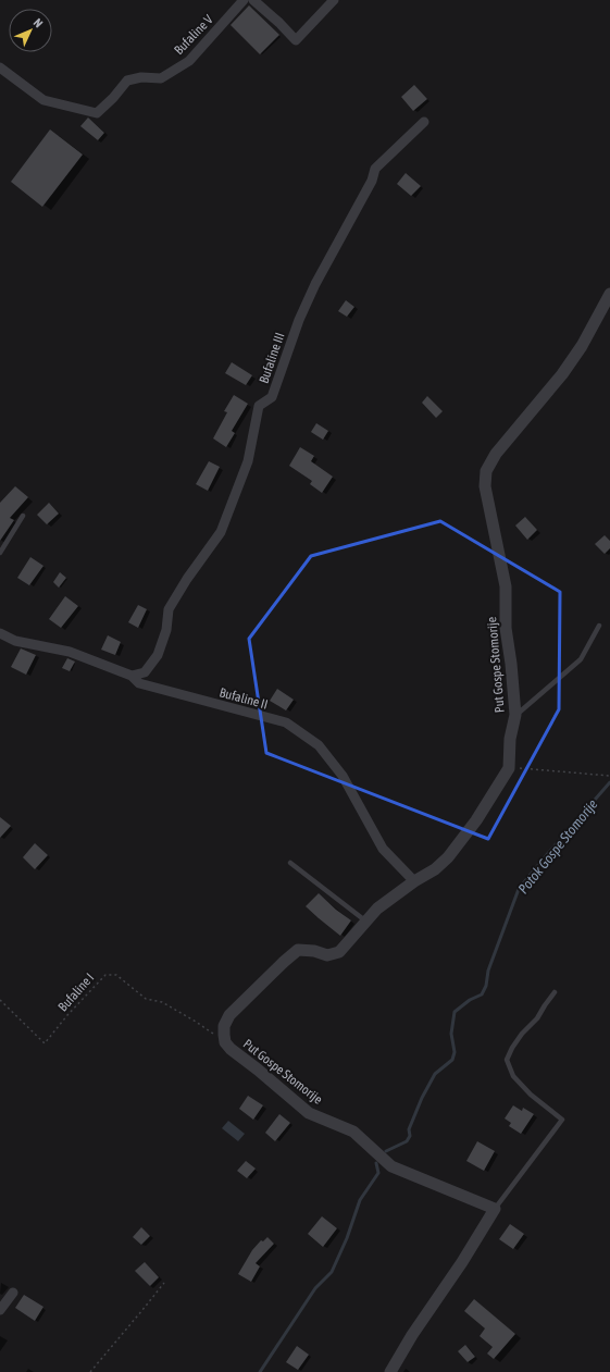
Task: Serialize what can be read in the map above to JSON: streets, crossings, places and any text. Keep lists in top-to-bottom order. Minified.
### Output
{"streets":{"street":["Bufaline V","Bufaline III","Put Gospe Stomorije","Bufaline II"],"path":["Bufaline I"]},"crossings":[["Bufaline III","Bufaline II"],["Put Gospe Stomorije","Bufaline II"],["Put Gospe Stomorije","Bufaline I"]],"water":["Potok Gospe Stomorije"],"north":"top right"}
